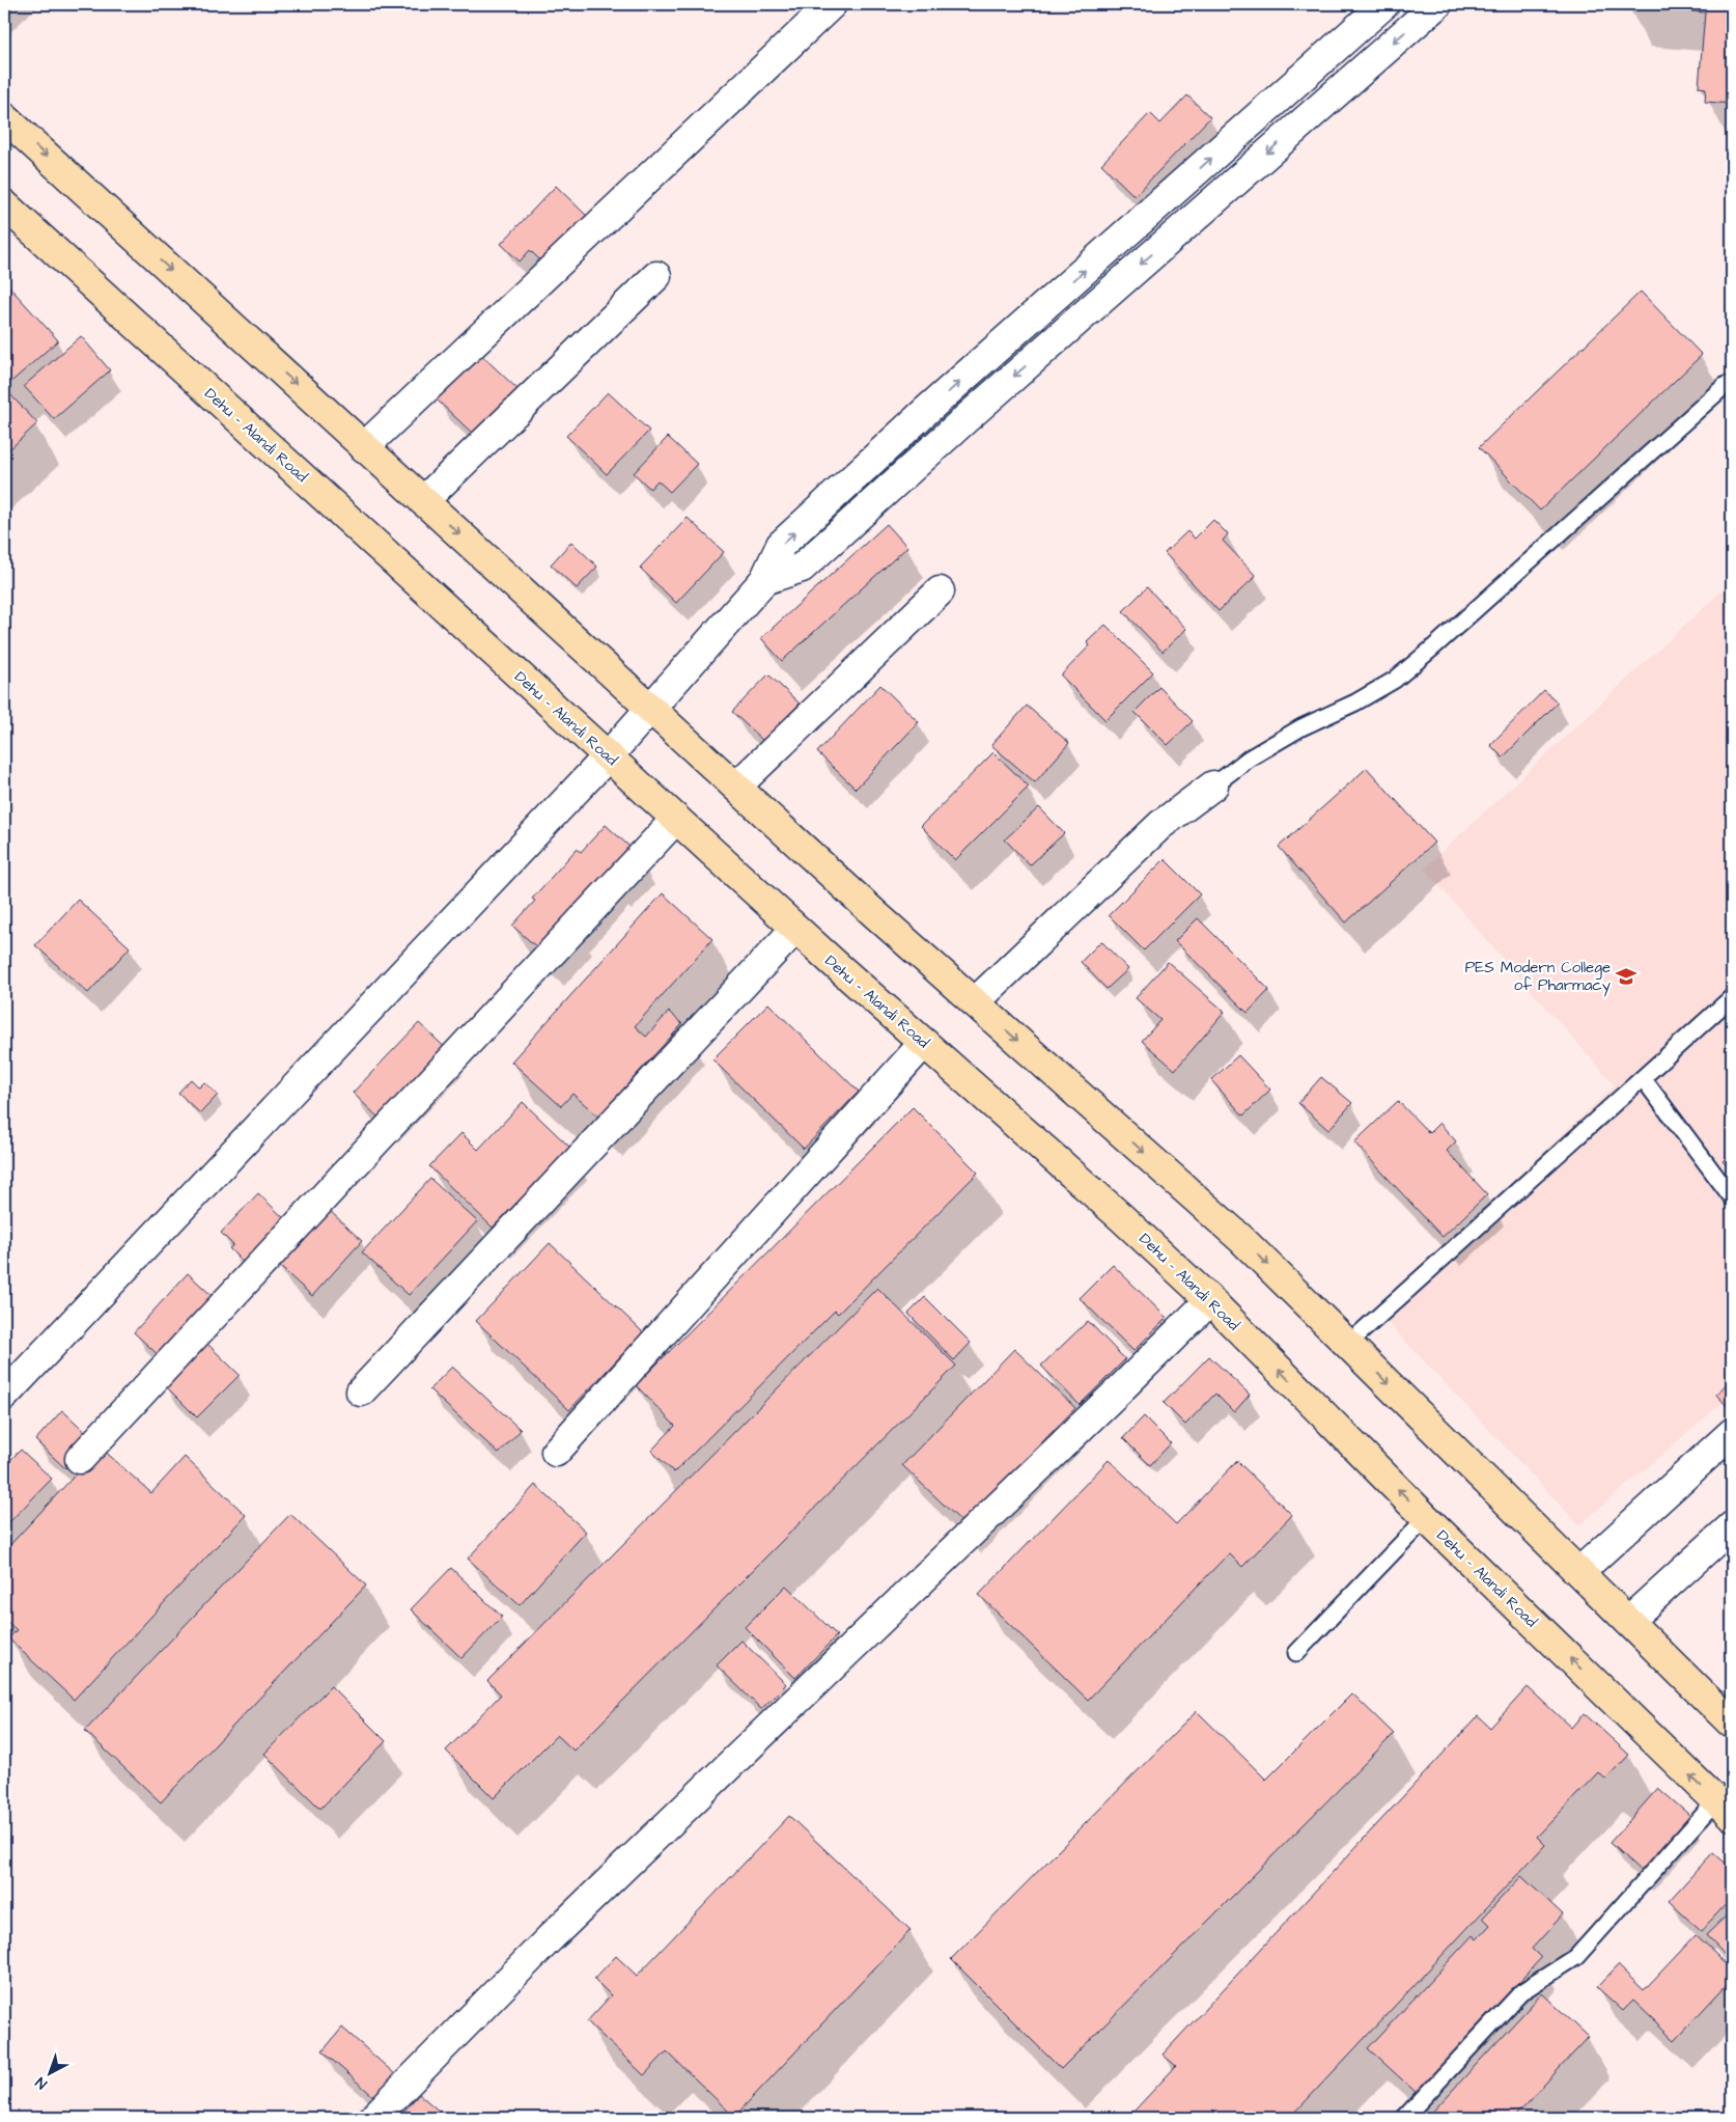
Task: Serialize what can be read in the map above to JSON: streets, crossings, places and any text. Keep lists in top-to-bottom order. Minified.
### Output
{"streets":{"main road":["Dehu - Alandi Road"]},"places":{"school or university":["PES Modern College of Pharmacy"]},"north":"bottom left"}
